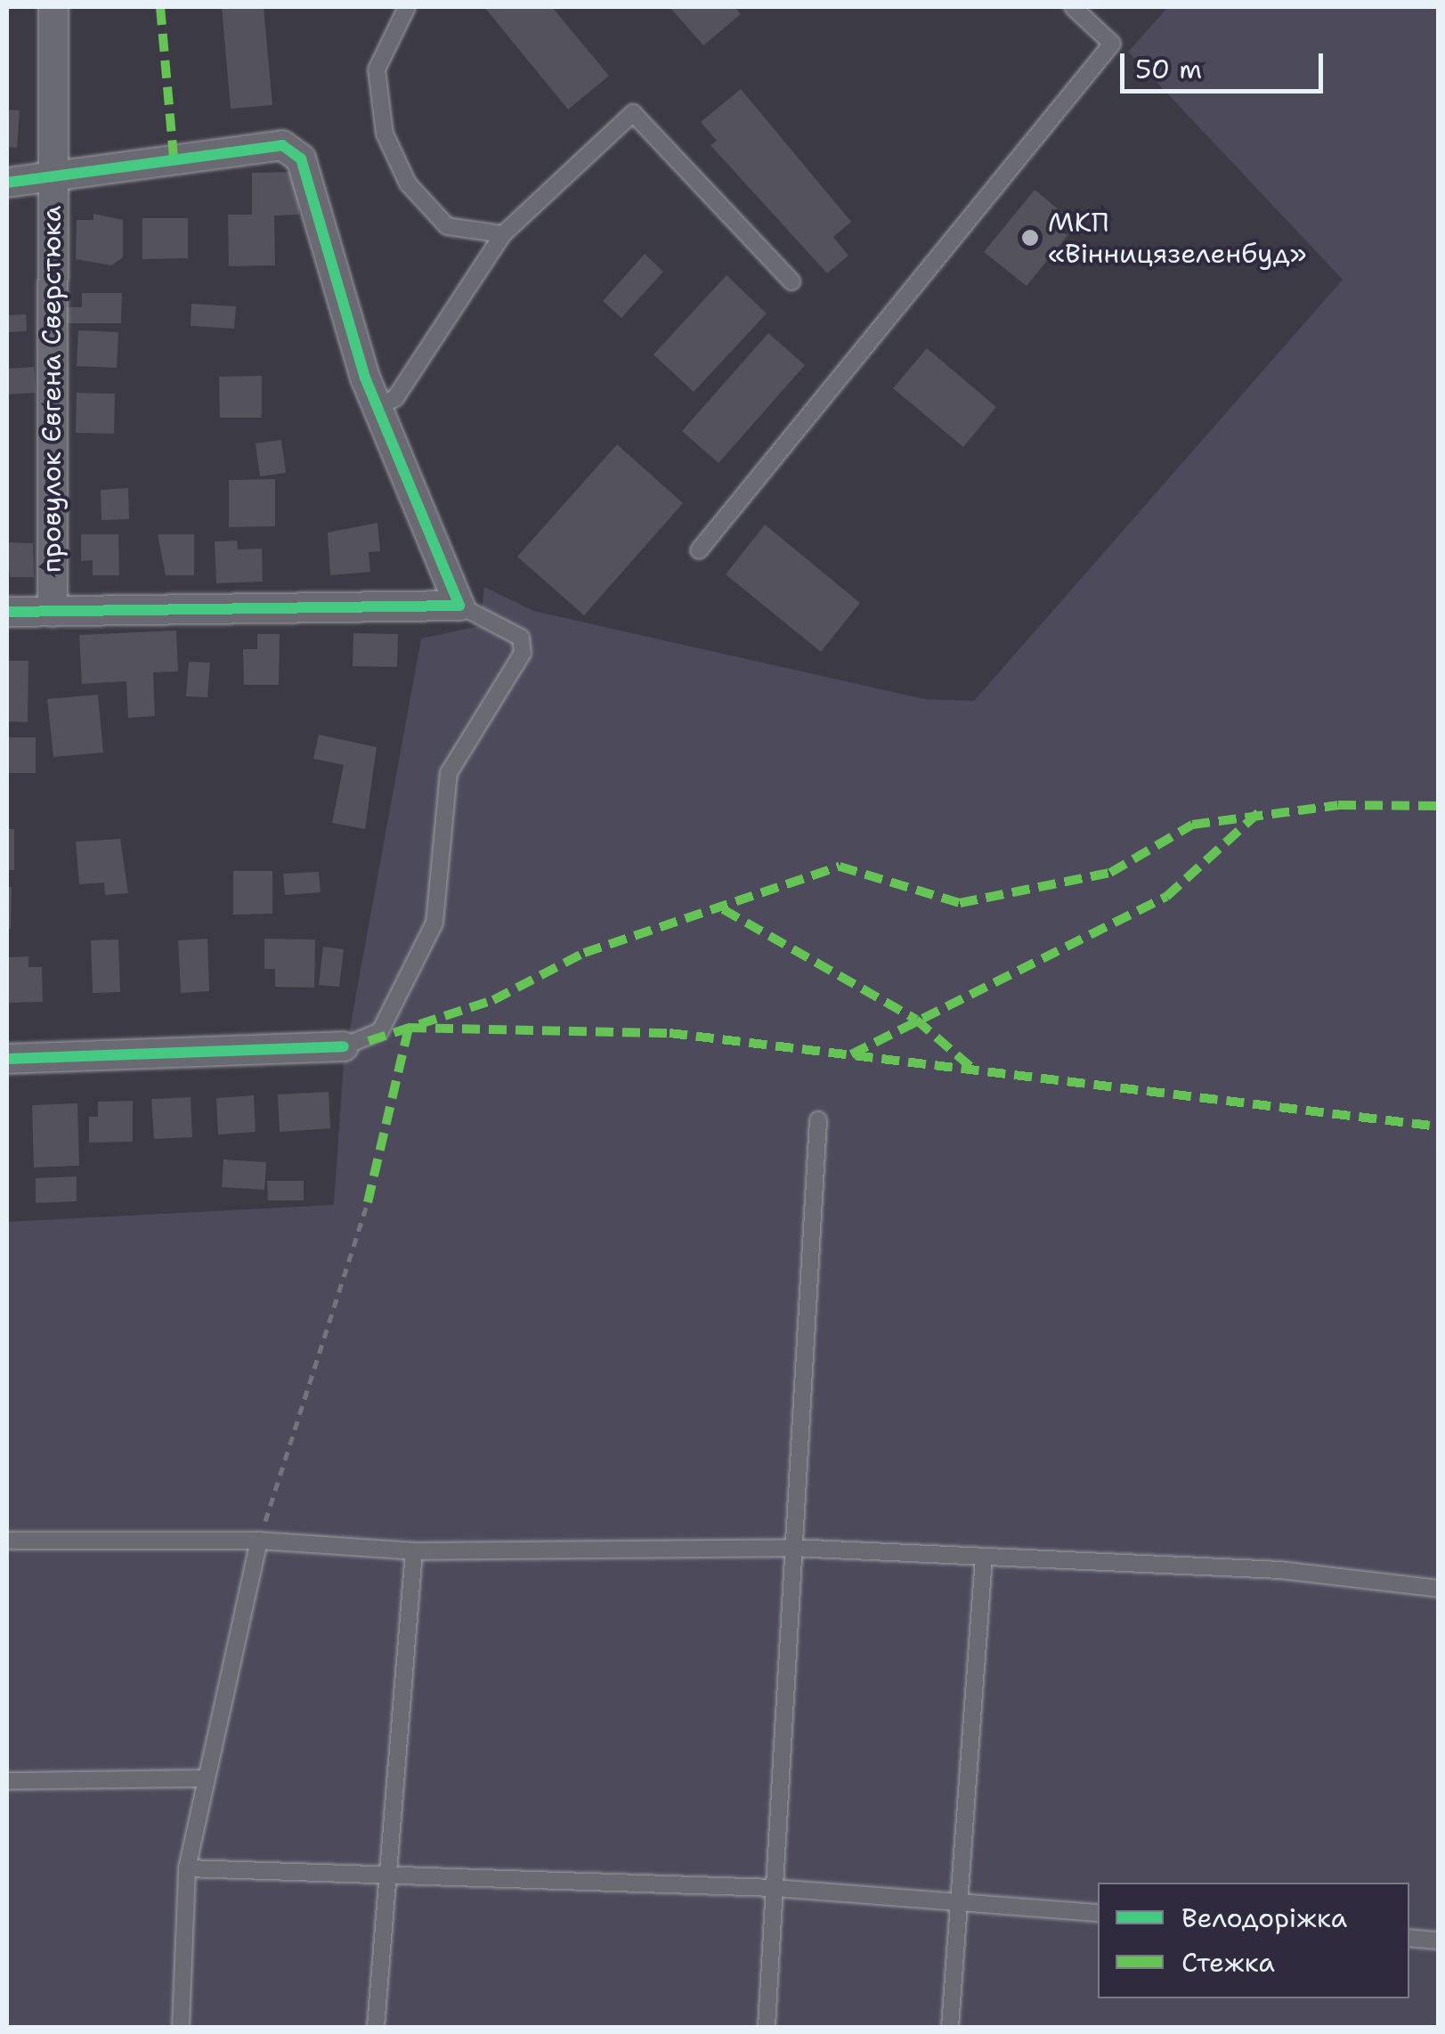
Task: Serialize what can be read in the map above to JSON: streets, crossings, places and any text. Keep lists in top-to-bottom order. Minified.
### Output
{"streets":{"street":["провулок Євгена Сверстюка"]},"places":["МКП «Вінницязеленбуд»"],"legend":["Велодоріжка","Стежка"],"scale_bar":"50 m"}
